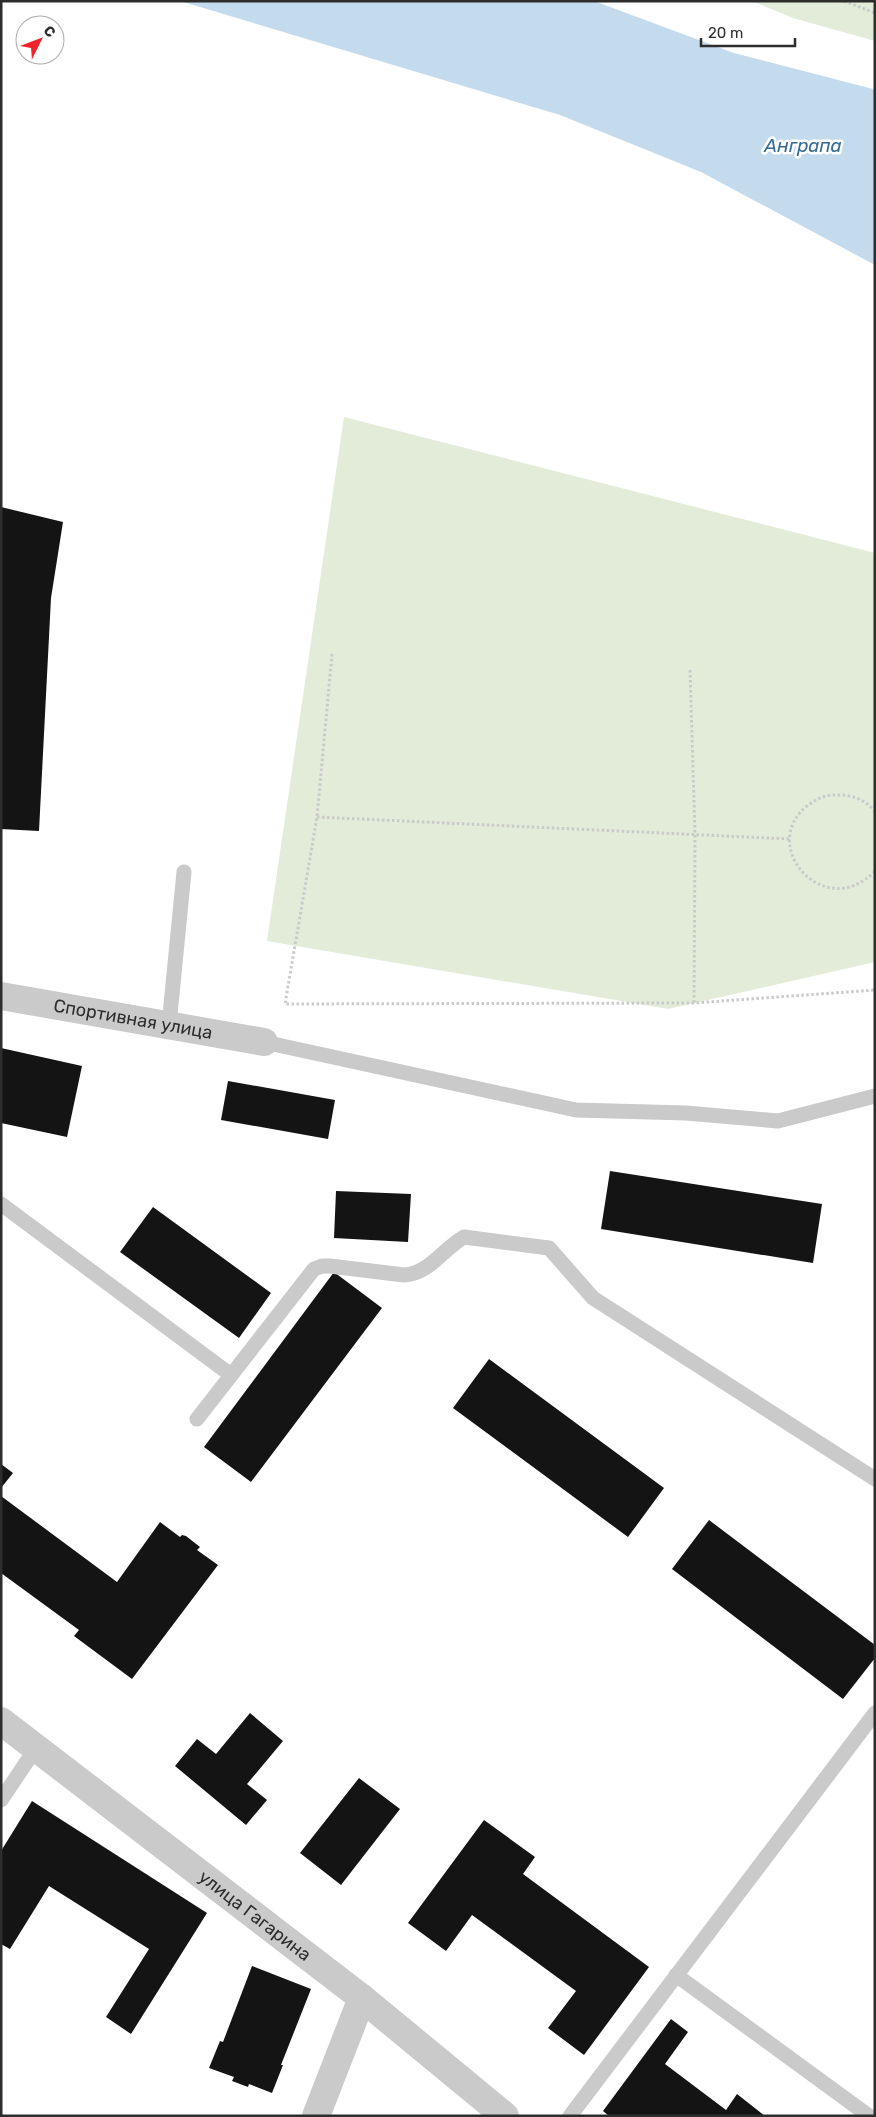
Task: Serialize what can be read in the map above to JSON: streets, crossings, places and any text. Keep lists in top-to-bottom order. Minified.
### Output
{"streets":{"street":["Спортивная улица","улица Гагарина"]},"water":["Анграпа"],"scale_bar":"20 m","north":"top right"}
